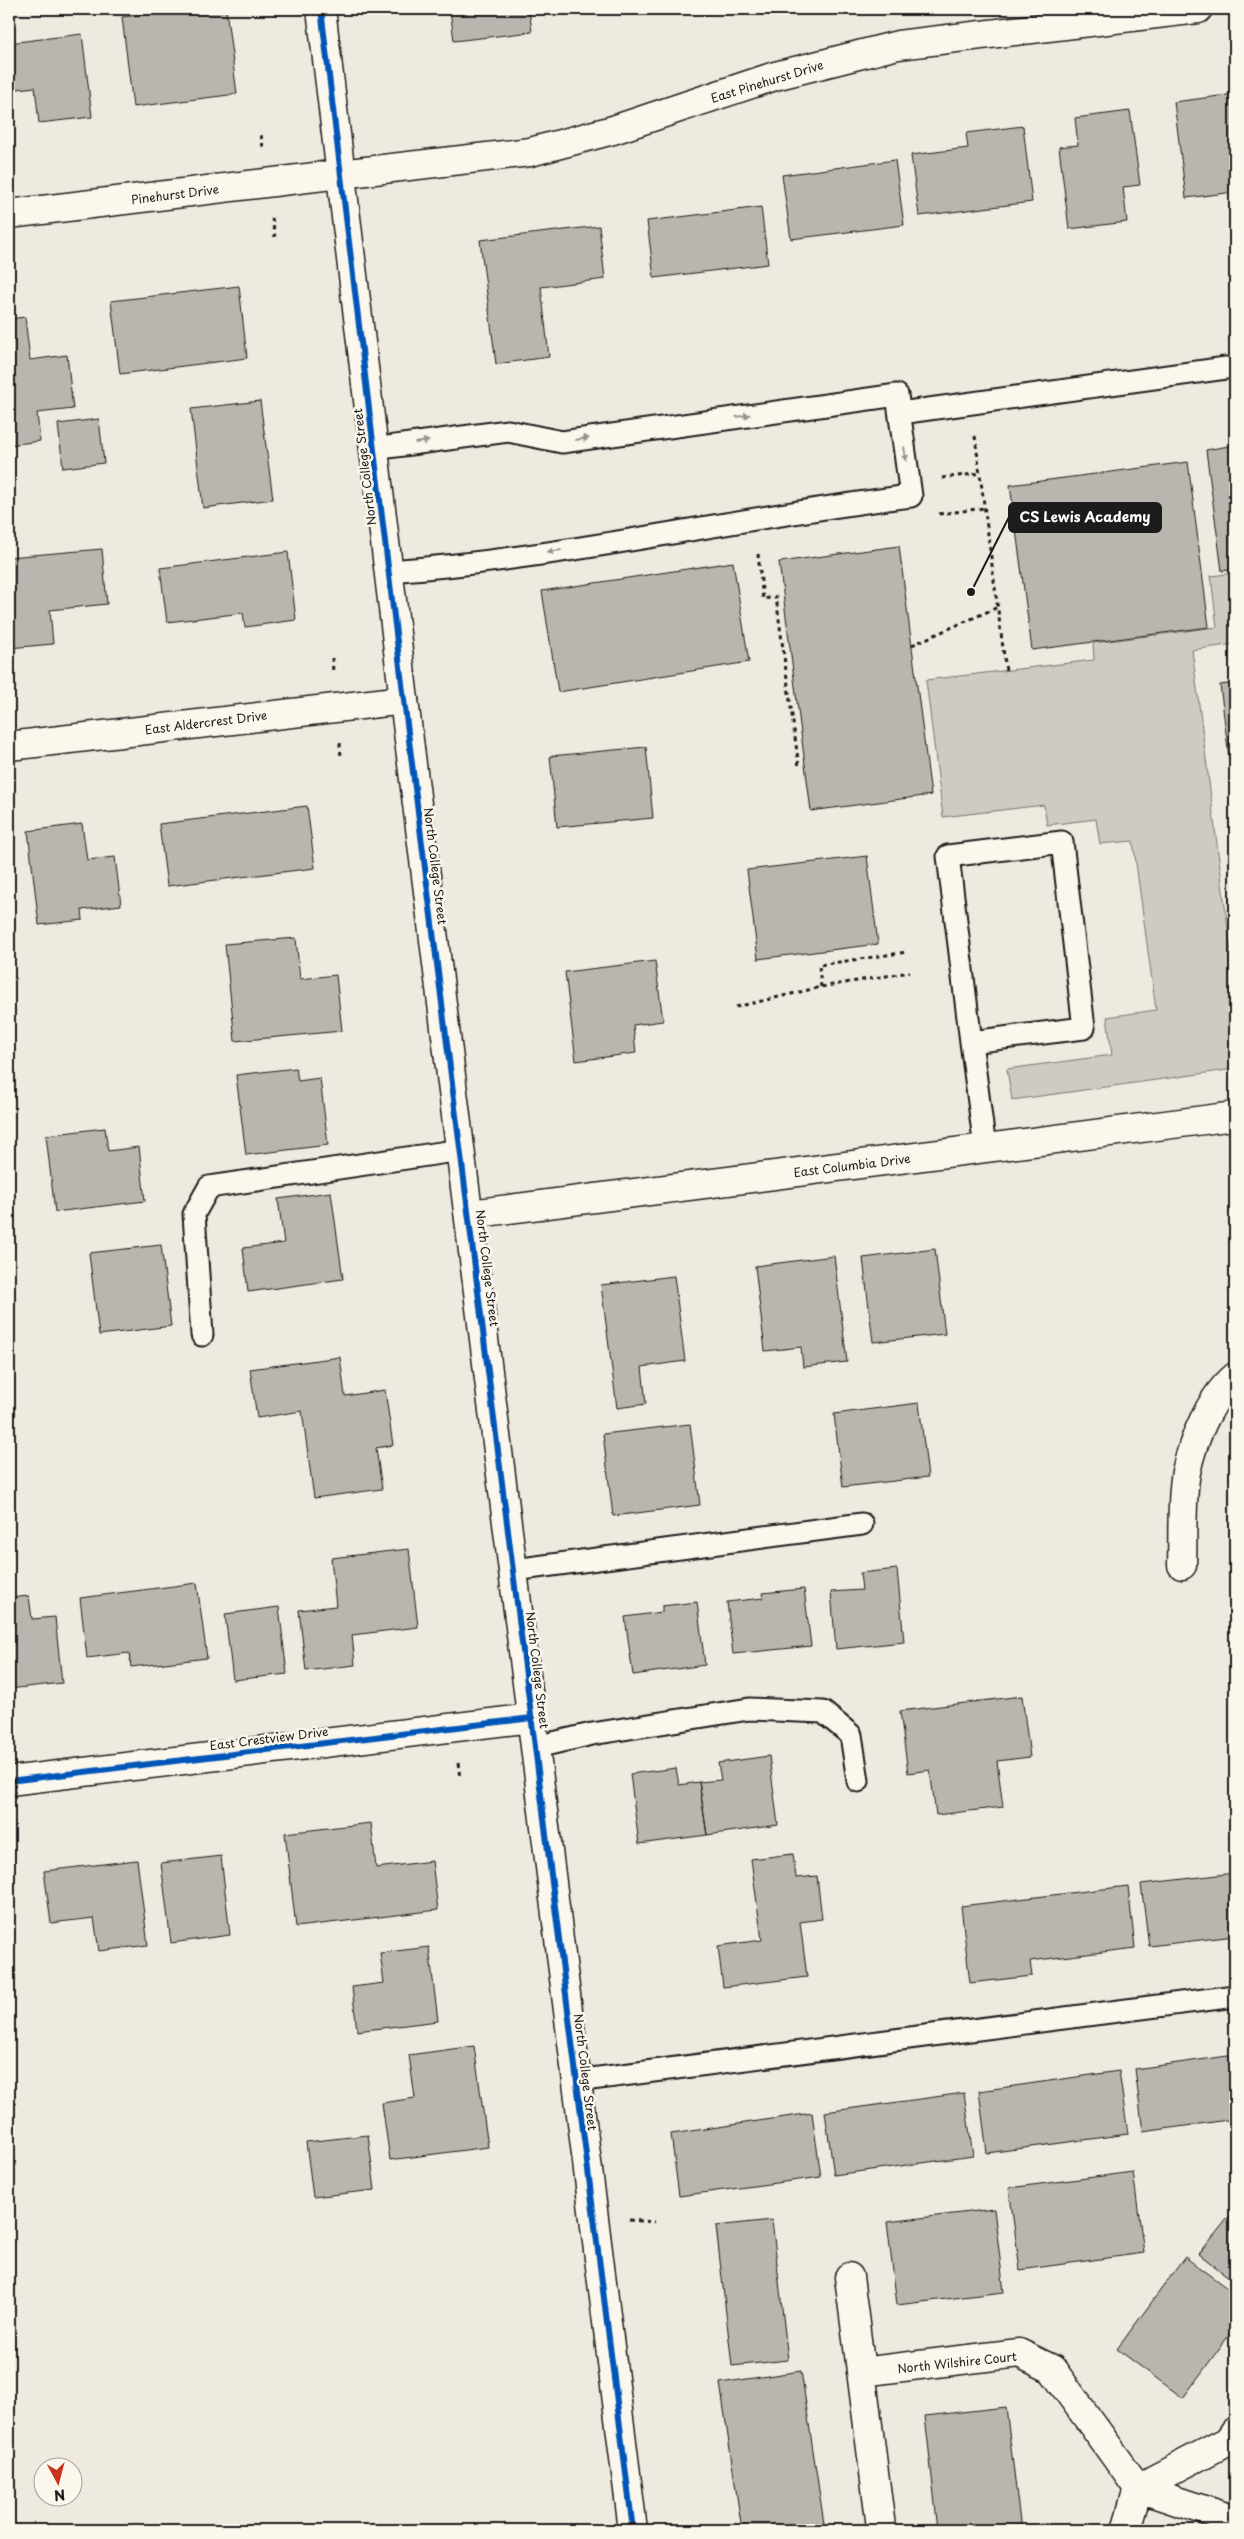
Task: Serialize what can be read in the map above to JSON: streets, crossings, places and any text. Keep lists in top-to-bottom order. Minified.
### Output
{"streets":{"street":["East Pinehurst Drive","Pinehurst Drive","North College Street","East Aldercrest Drive","East Columbia Drive","East Crestview Drive","North Wilshire Court"]},"crossings":[["East Pinehurst Drive","Pinehurst Drive"],["East Pinehurst Drive","North College Street"],["Pinehurst Drive","North College Street"],["North College Street","East Aldercrest Drive"],["North College Street","East Columbia Drive"],["North College Street","East Crestview Drive"]],"places":["CS Lewis Academy"],"north":"bottom"}
